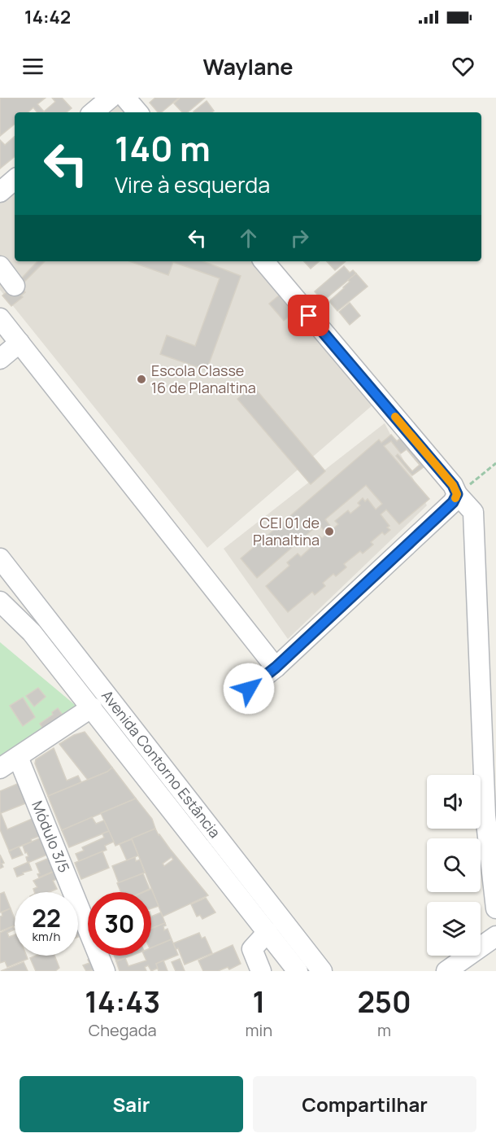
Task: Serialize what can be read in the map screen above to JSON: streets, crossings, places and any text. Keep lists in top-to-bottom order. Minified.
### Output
{"streets":{"street":["Avenida Contorno Estância","Módulo 3/5"]},"places":["Escola Classe 16 de Planaltina","CEI 01 de Planaltina"],"page":{"status":"14:42","header":"Waylane","turn":["140 m","Vire à esquerda"],"speed":"22 km/h","limit":"30","eta":["14:43","Chegada","1","min","250","m"],"buttons":["Sair","Compartilhar"]}}
